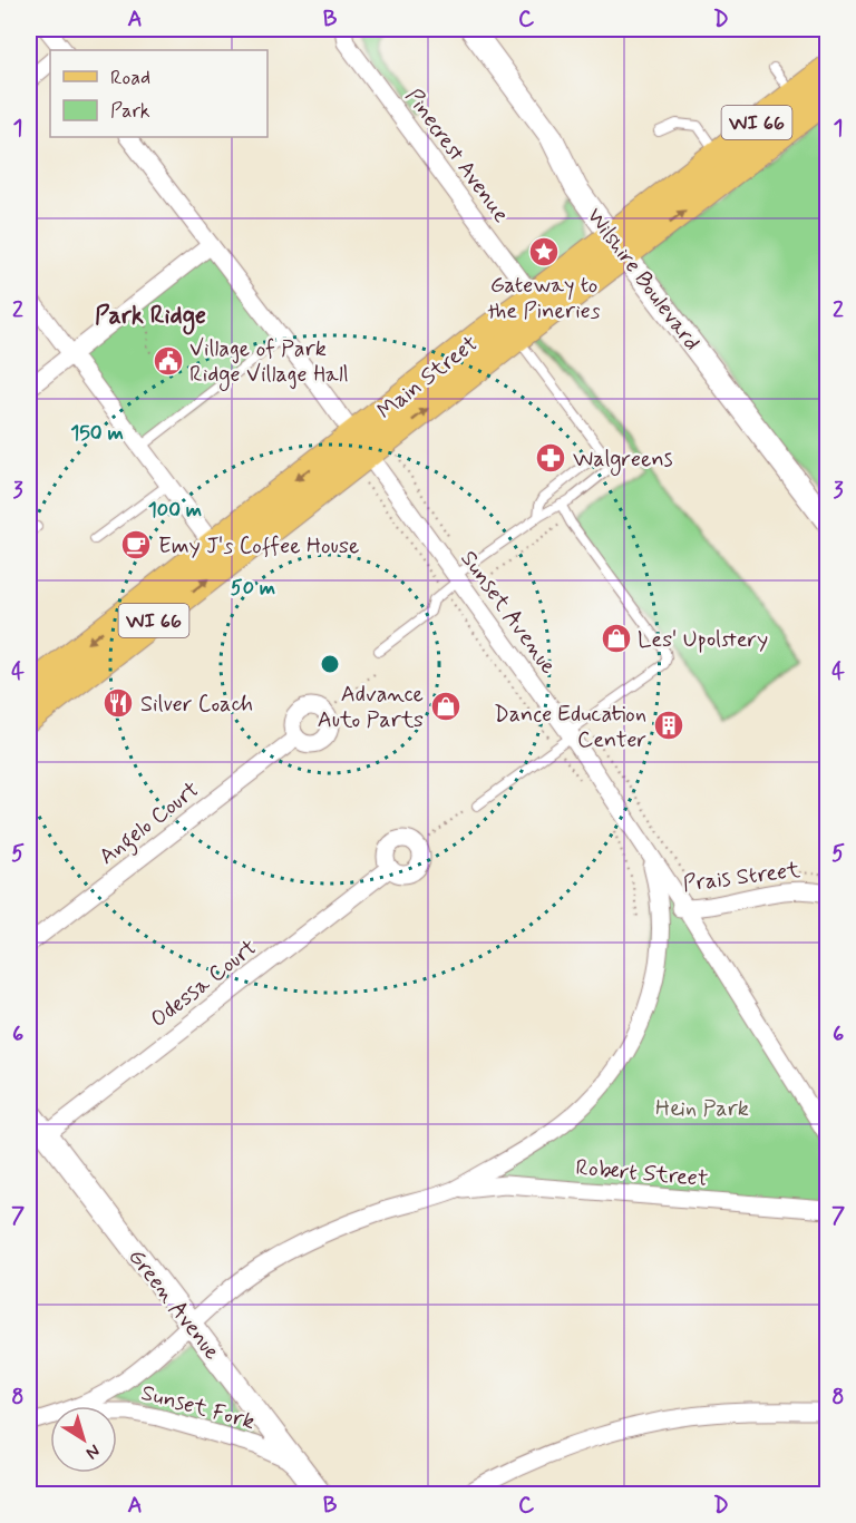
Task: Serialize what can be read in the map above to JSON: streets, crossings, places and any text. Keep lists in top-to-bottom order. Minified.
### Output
{"streets":{"main road":["WI 66","Main Street"],"street":["Pinecrest Avenue","Wilshire Boulevard","Sunset Avenue","Angelo Court","Prais Street","Odessa Court","Robert Street","Green Avenue","Sunset Fork"]},"crossings":[["Pinecrest Avenue","Main Street"],["Wilshire Boulevard","Main Street"],["Main Street","Sunset Avenue"],["Sunset Avenue","Prais Street"],["Sunset Avenue","Robert Street"],["Prais Street","Robert Street"],["Odessa Court","Green Avenue"],["Robert Street","Green Avenue"],["Robert Street","Sunset Fork"],["Green Avenue","Sunset Fork"]],"districts":["Park Ridge"],"parks":["Hein Park"],"places":{"place":["Gateway to the Pineries"],"public building":["Village of Park Ridge Village Hall"],"pharmacy":["Walgreens"],"cafe":["Emy J's Coffee House"],"shop":["Les' Upolstery","Advance Auto Parts"],"restaurant":["Silver Coach"],"building":["Dance Education Center"]},"legend":["Road","Park"],"north":"bottom right","grid":{"columns":["A","B","C","D"],"rows":["1","2","3","4","5","6","7","8"]},"rings":["150 m","100 m","50 m"]}
